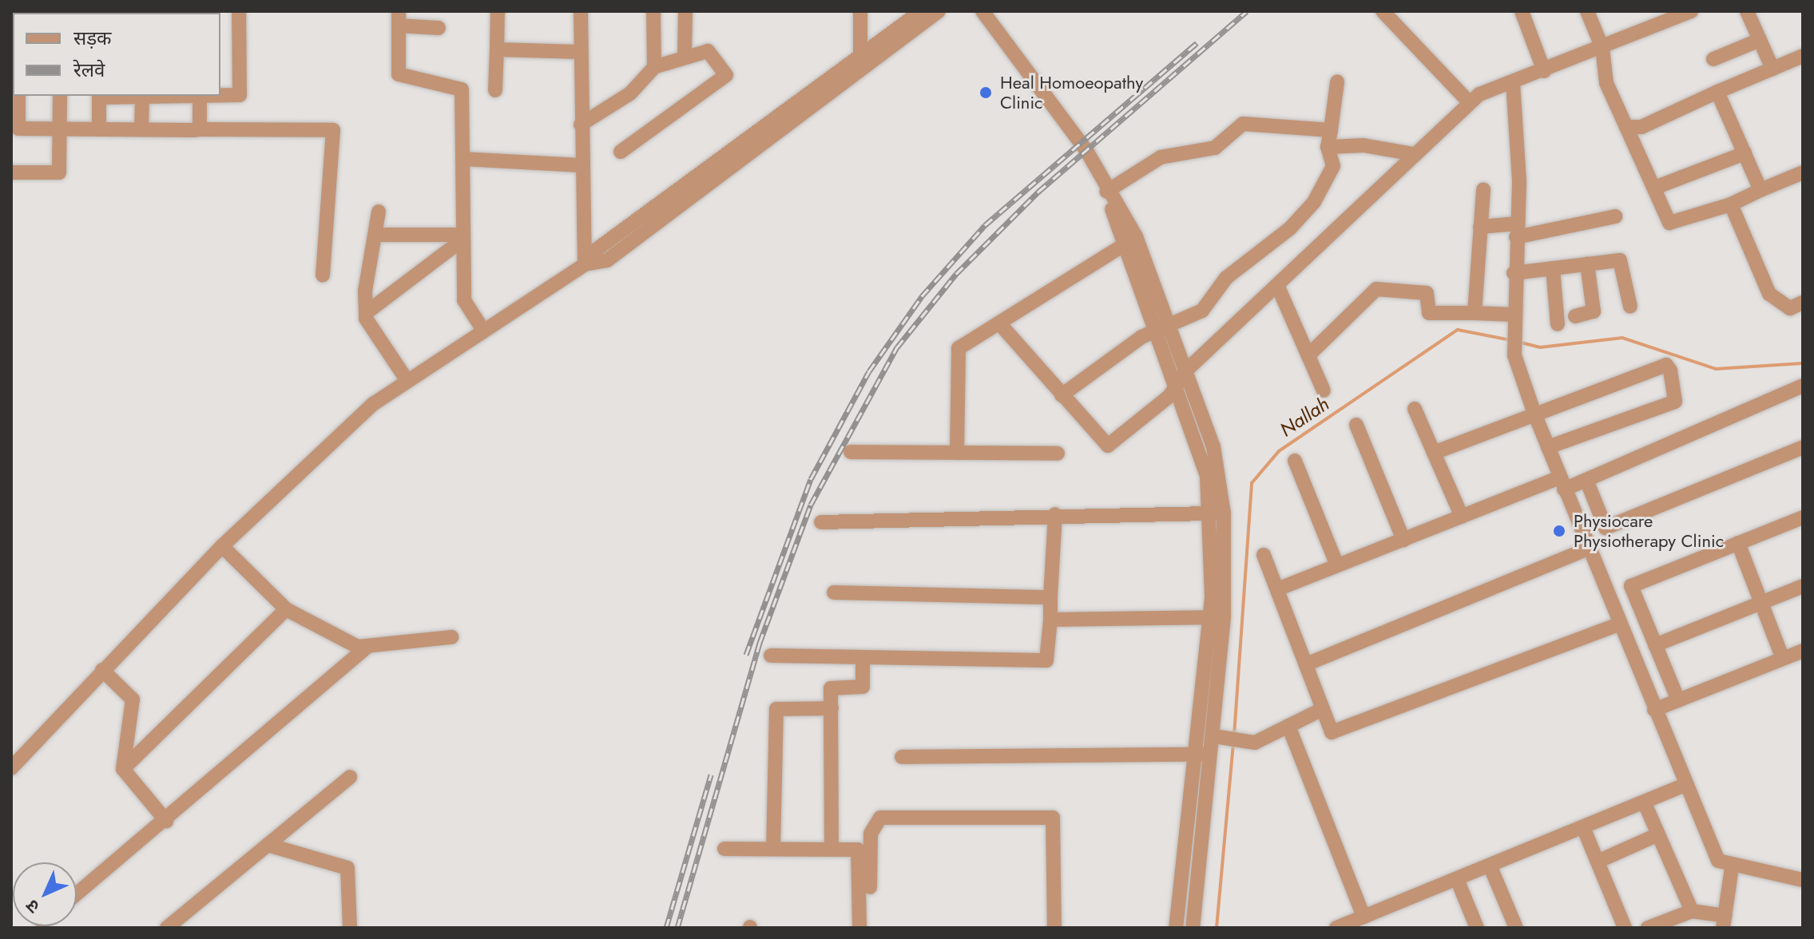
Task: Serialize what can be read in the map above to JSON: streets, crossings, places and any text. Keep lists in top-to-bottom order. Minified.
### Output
{"water":["Nallah"],"places":["Heal Homoeopathy Clinic","Physiocare Physiotherapy Clinic"],"legend":["सड़क","रेलवे"],"north":"bottom left"}
